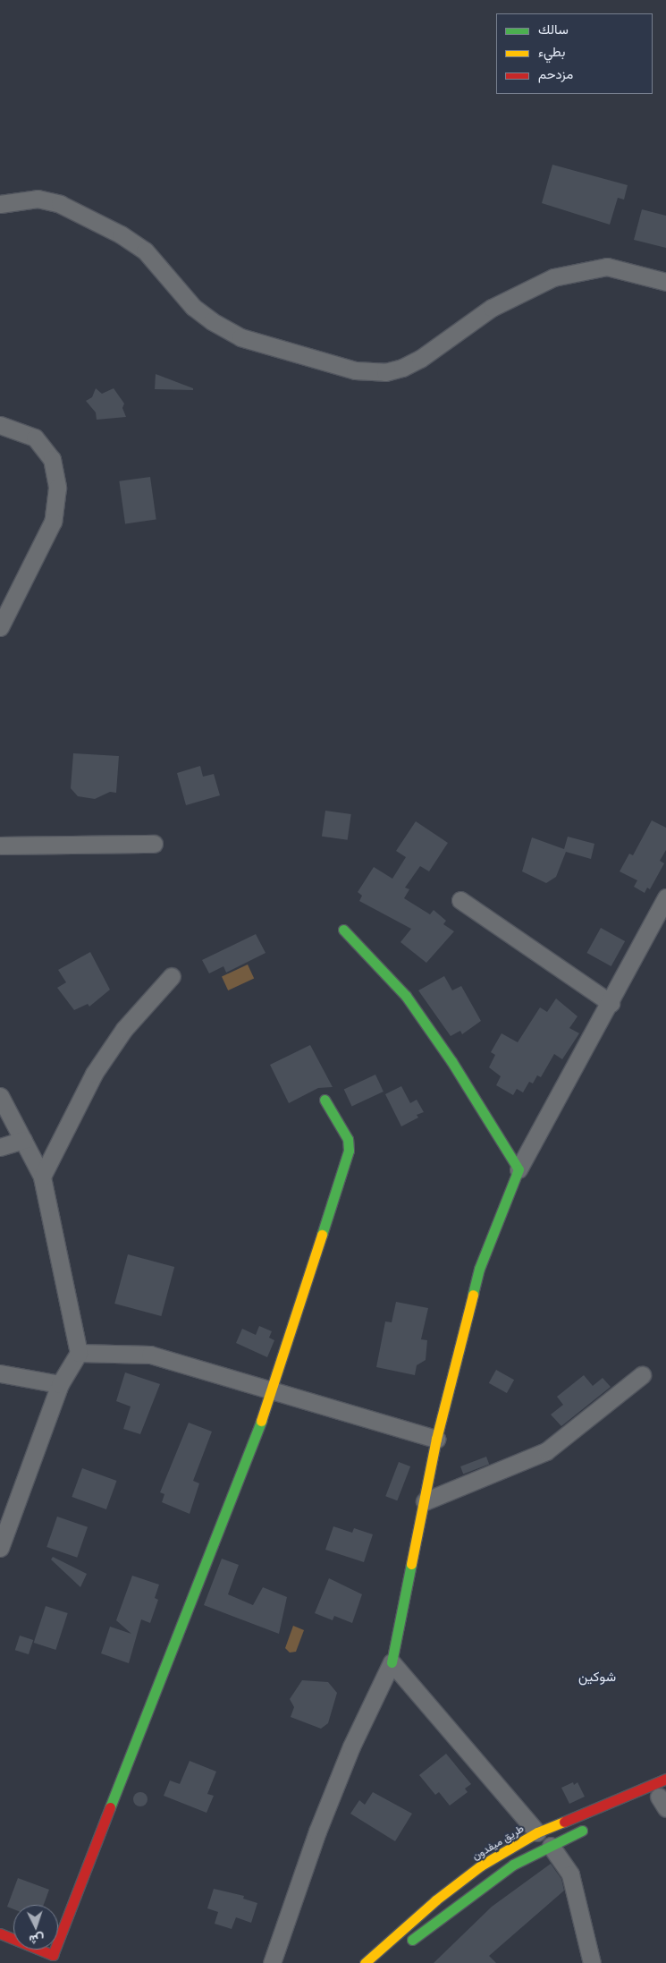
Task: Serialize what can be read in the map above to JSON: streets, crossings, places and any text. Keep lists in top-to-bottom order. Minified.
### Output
{"streets":{"street":["طريق ميفدون"]},"districts":["شوكين"],"legend":["سالك","بطيء","مزدحم"],"north":"bottom"}
